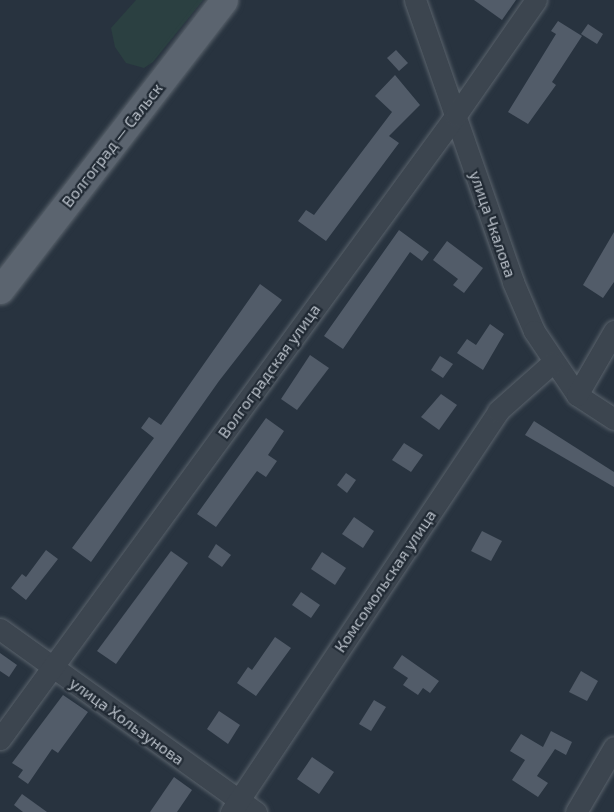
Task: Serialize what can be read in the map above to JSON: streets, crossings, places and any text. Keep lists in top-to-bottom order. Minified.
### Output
{"streets":{"main road":["Волгоград — Сальск"],"street":["улица Чкалова","Волгоградская улица","Комсомольская улица","улица Хользунова"]},"crossings":[["улица Чкалова","Волгоградская улица"],["улица Чкалова","Комсомольская улица"],["Волгоградская улица","улица Хользунова"],["Комсомольская улица","улица Хользунова"]]}
